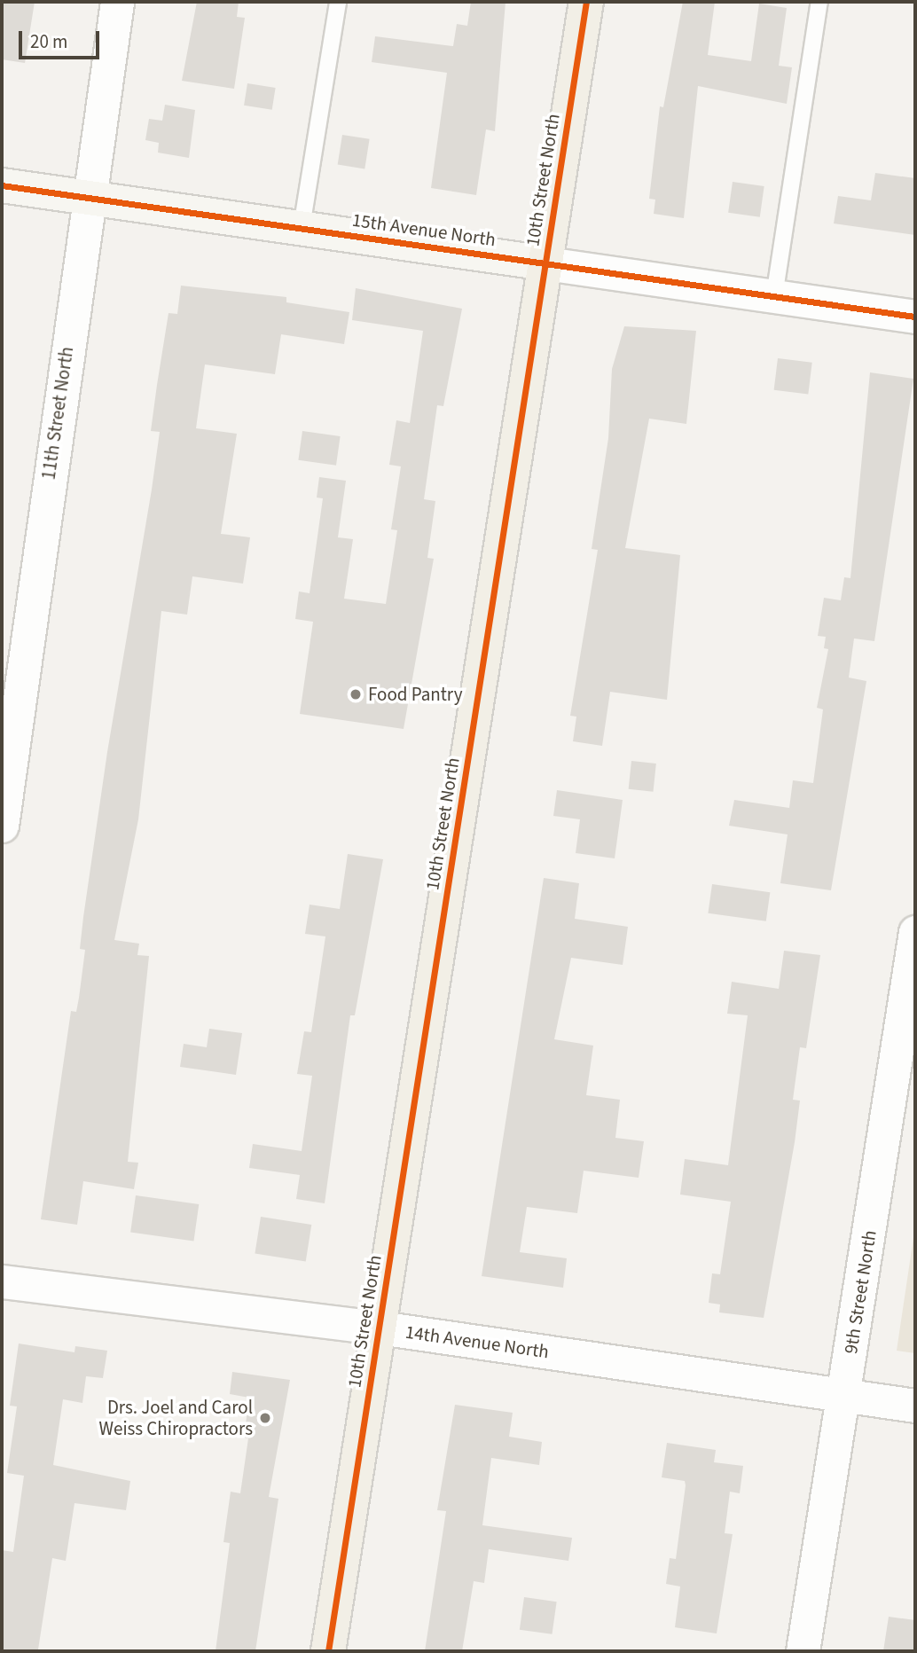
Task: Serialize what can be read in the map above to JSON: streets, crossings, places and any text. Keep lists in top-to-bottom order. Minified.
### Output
{"streets":{"main road":["10th Street North"],"street":["15th Avenue North","11th Street North","9th Street North","14th Avenue North"]},"crossings":[["10th Street North","15th Avenue North"],["10th Street North","14th Avenue North"],["15th Avenue North","11th Street North"],["9th Street North","14th Avenue North"]],"places":["Food Pantry","Drs. Joel and Carol Weiss Chiropractors"],"scale_bar":"20 m"}
